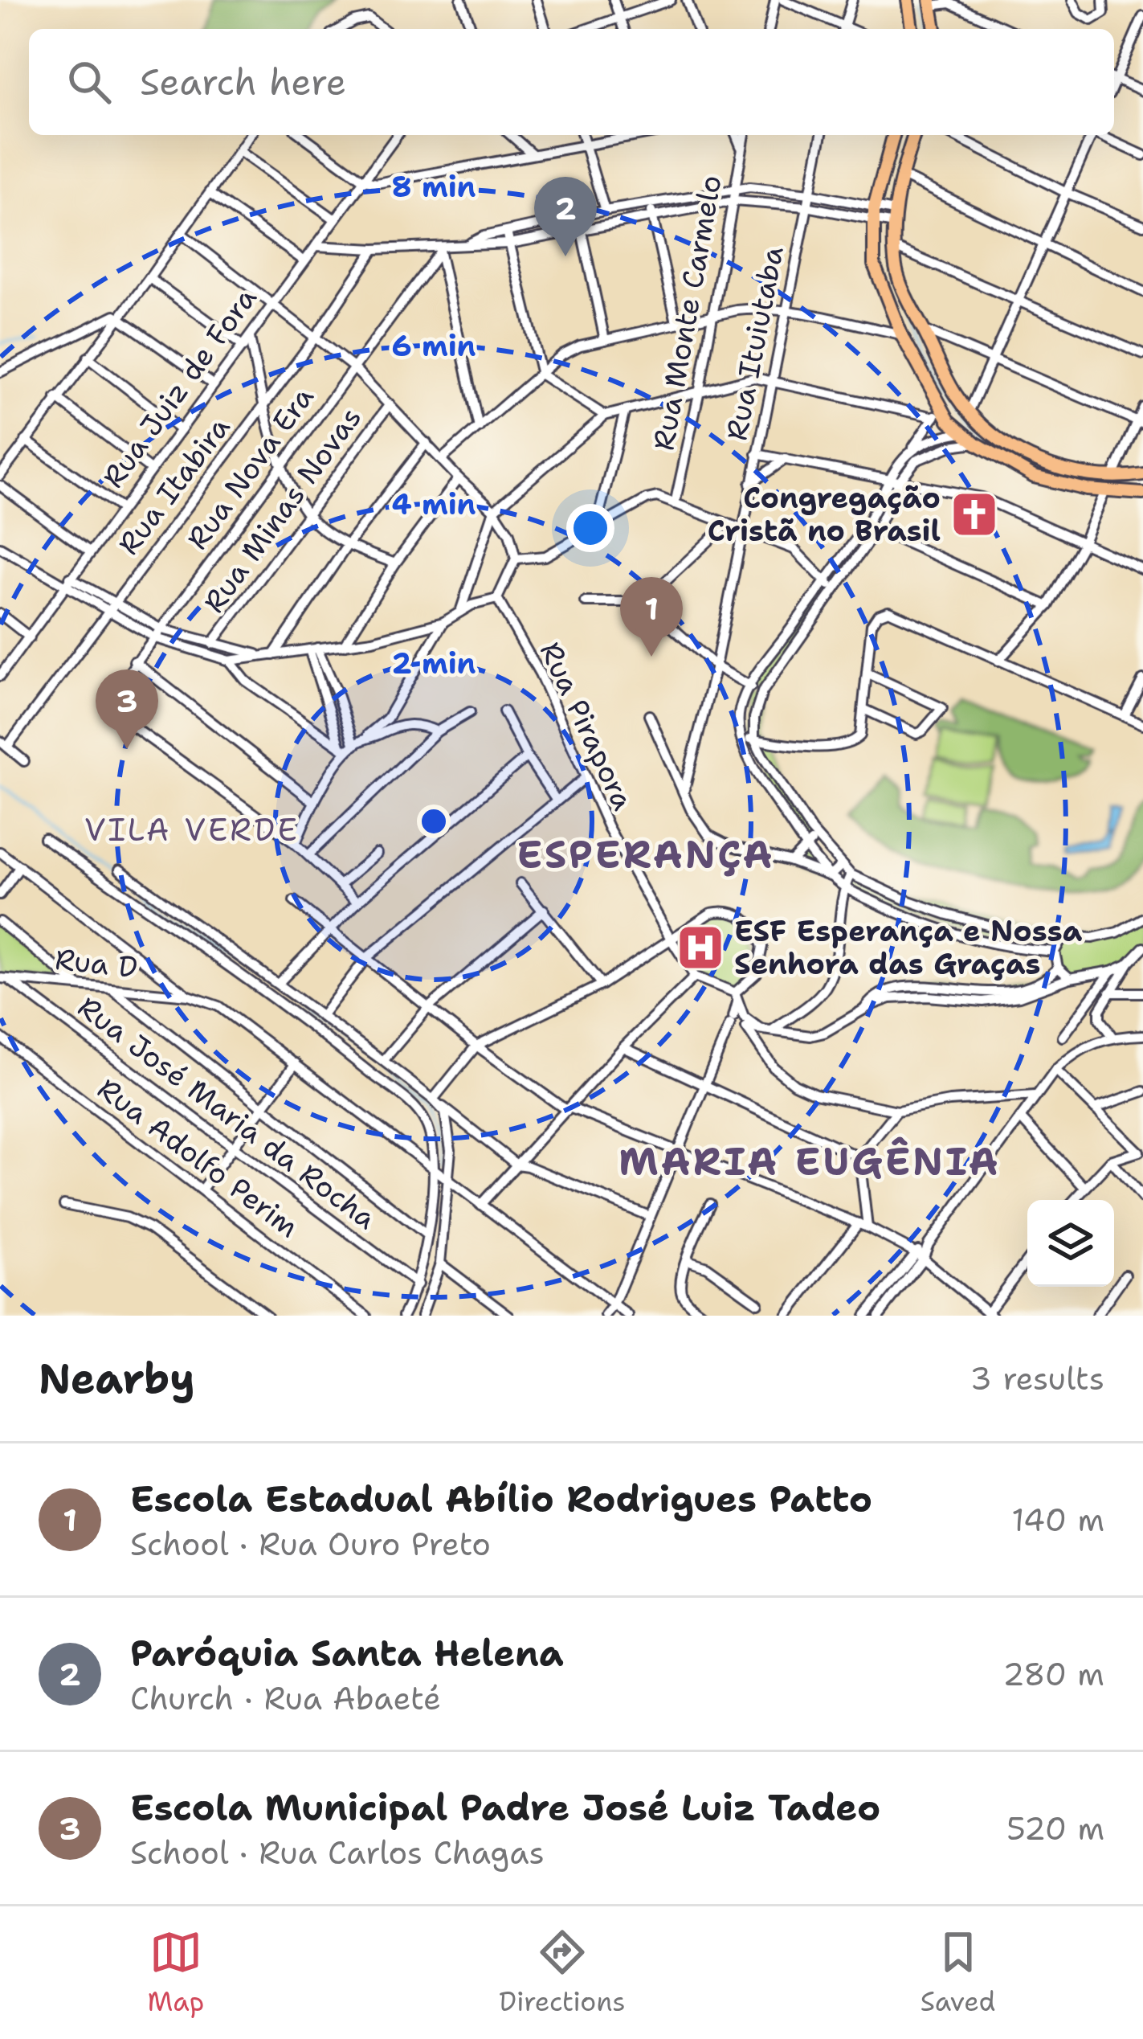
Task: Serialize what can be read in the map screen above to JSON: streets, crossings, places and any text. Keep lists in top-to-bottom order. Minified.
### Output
{"streets":{"street":["Rua Monte Carmelo","Rua Ituiutaba","Rua Juiz de Fora","Rua Nova Era","Rua Itabira","Rua Minas Novas","Rua Pirapora","Rua D","Rua José Maria da Rocha","Rua Adolfo Perim"]},"crossings":[["Rua D","Rua José Maria da Rocha"]],"districts":["VILA VERDE","ESPERANÇA","MARIA EUGÊNIA"],"places":{"church":["Congregação Cristã no Brasil"],"hospital":["ESF Esperança e Nossa Senhora das Graças"]},"page":{"search":"Search here","pins":["2","1","3"],"heading":["Nearby","3 results"],"list":[{"mark":"1","name":"Escola Estadual Abílio Rodrigues Patto","note":"School · Rua Ouro Preto","value":"140 m"},{"mark":"2","name":"Paróquia Santa Helena","note":"Church · Rua Abaeté","value":"280 m"},{"mark":"3","name":"Escola Municipal Padre José Luiz Tadeo","note":"School · Rua Carlos Chagas","value":"520 m"}],"nav":["Map","Directions","Saved"]},"rings":["8 min","6 min","4 min","2 min"]}
